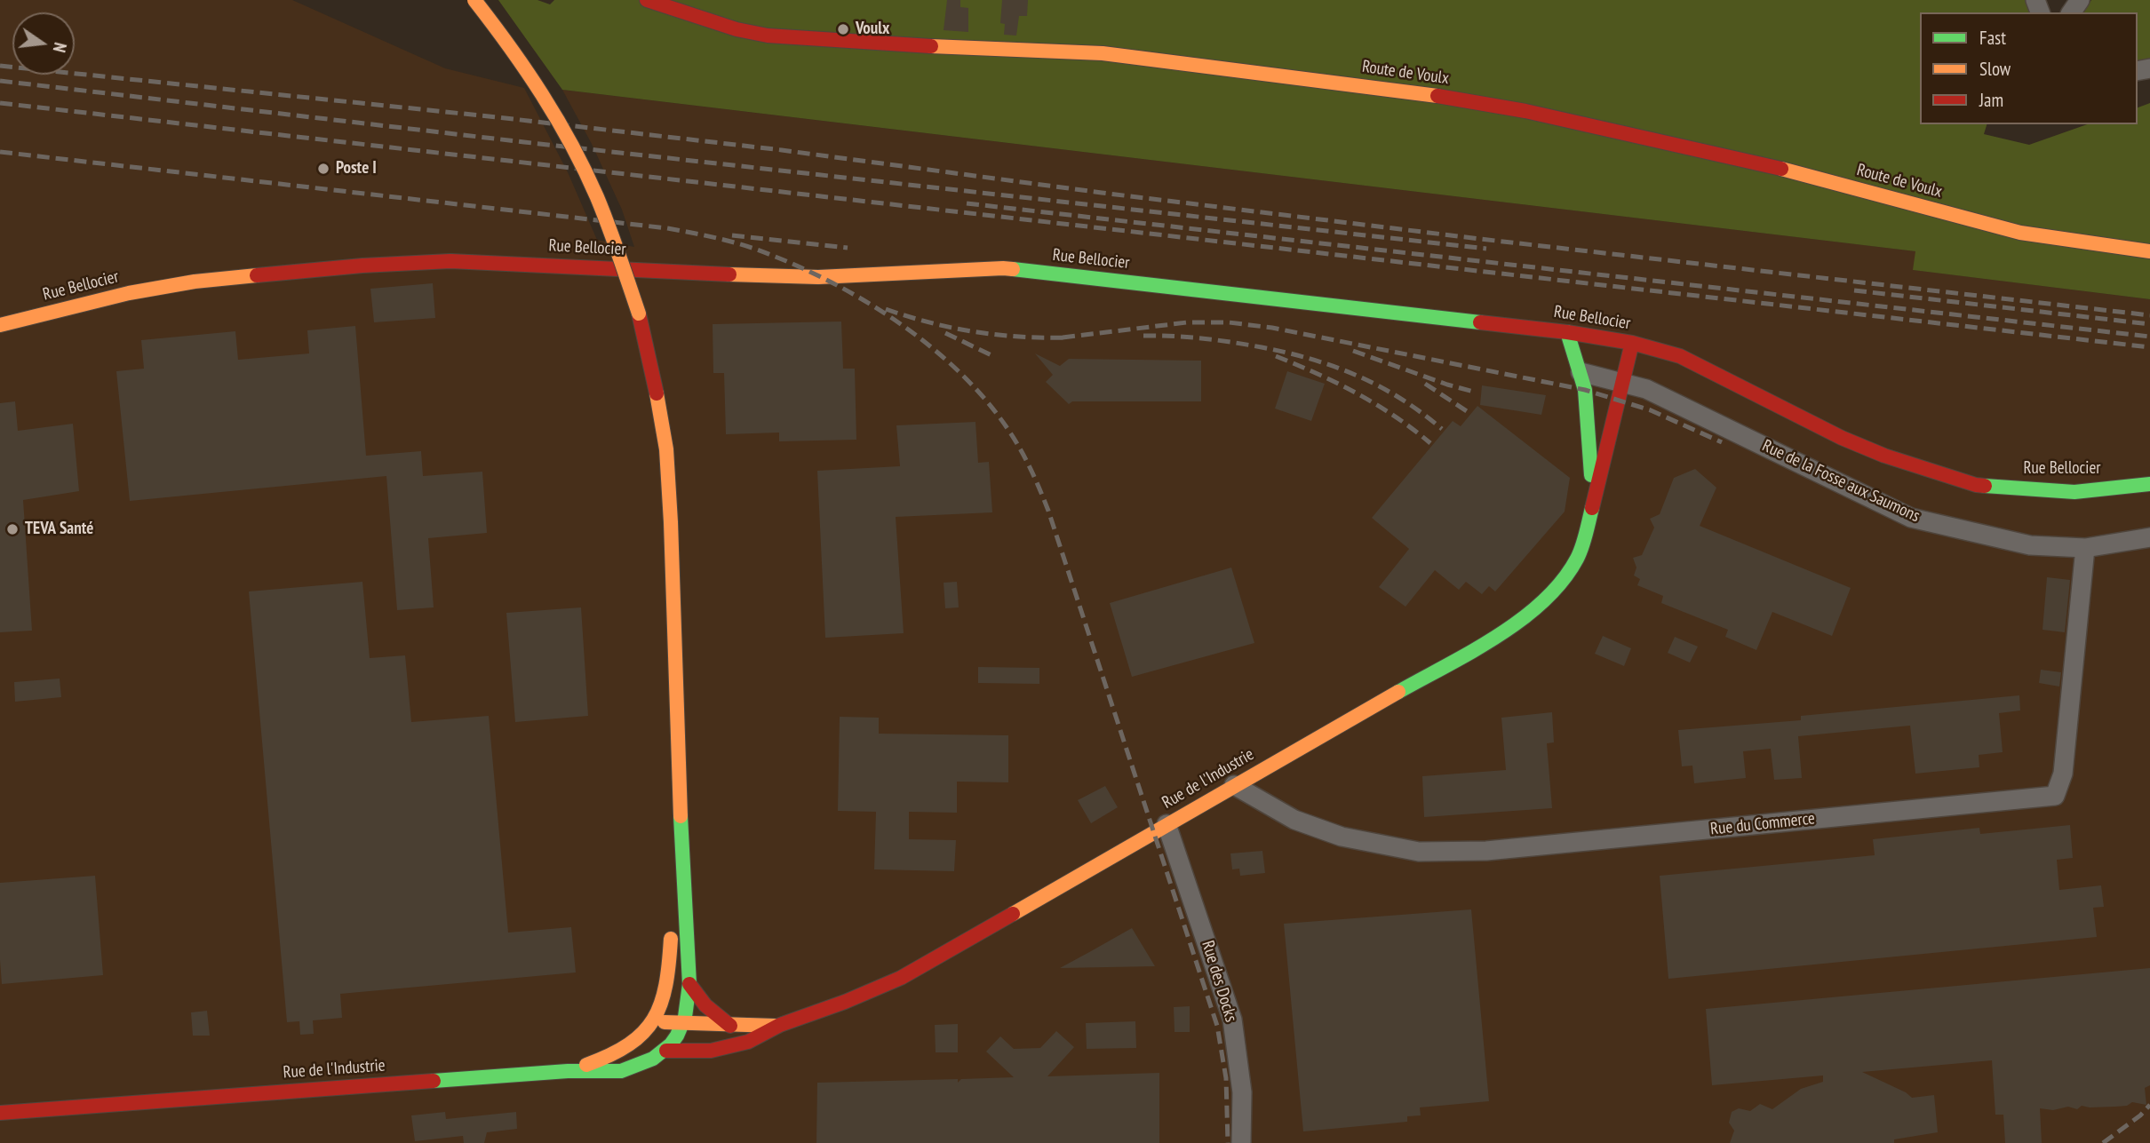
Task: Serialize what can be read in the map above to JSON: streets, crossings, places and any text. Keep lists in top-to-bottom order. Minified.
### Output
{"streets":{"main road":["Route de Voulx","Rue Bellocier","Rue de l'Industrie"],"street":["Rue de la Fosse aux Saumons","Rue du Commerce","Rue des Docks"]},"crossings":[["Rue Bellocier","Rue de l'Industrie"],["Rue de la Fosse aux Saumons","Rue de l'Industrie"],["Rue de la Fosse aux Saumons","Rue du Commerce"],["Rue de l'Industrie","Rue du Commerce"],["Rue de l'Industrie","Rue des Docks"]],"places":["Voulx","Poste I","TEVA Santé"],"legend":["Fast","Slow","Jam"],"north":"right"}
